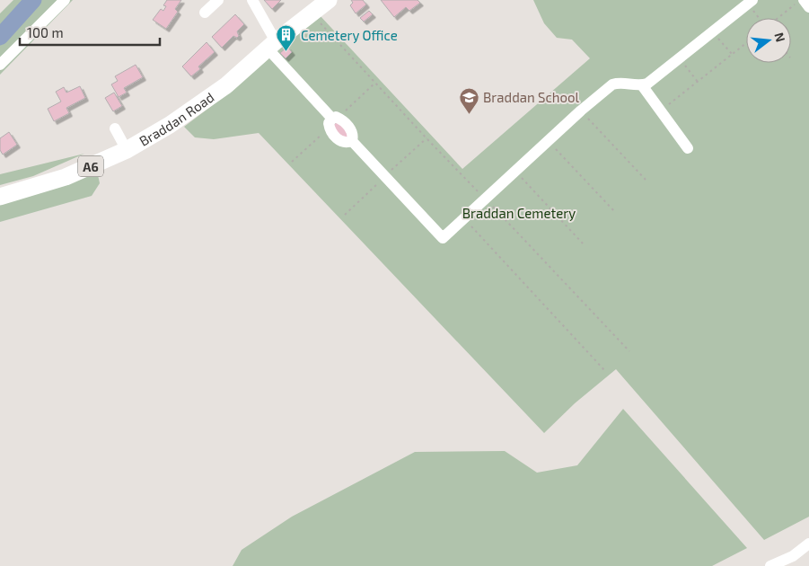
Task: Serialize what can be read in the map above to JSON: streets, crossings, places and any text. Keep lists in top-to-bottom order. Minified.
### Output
{"streets":{"highway":["Braddan Road","A6"]},"parks":["Braddan Cemetery"],"places":{"building":["Cemetery Office"],"school or university":["Braddan School"]},"scale_bar":"100 m","north":"right"}
